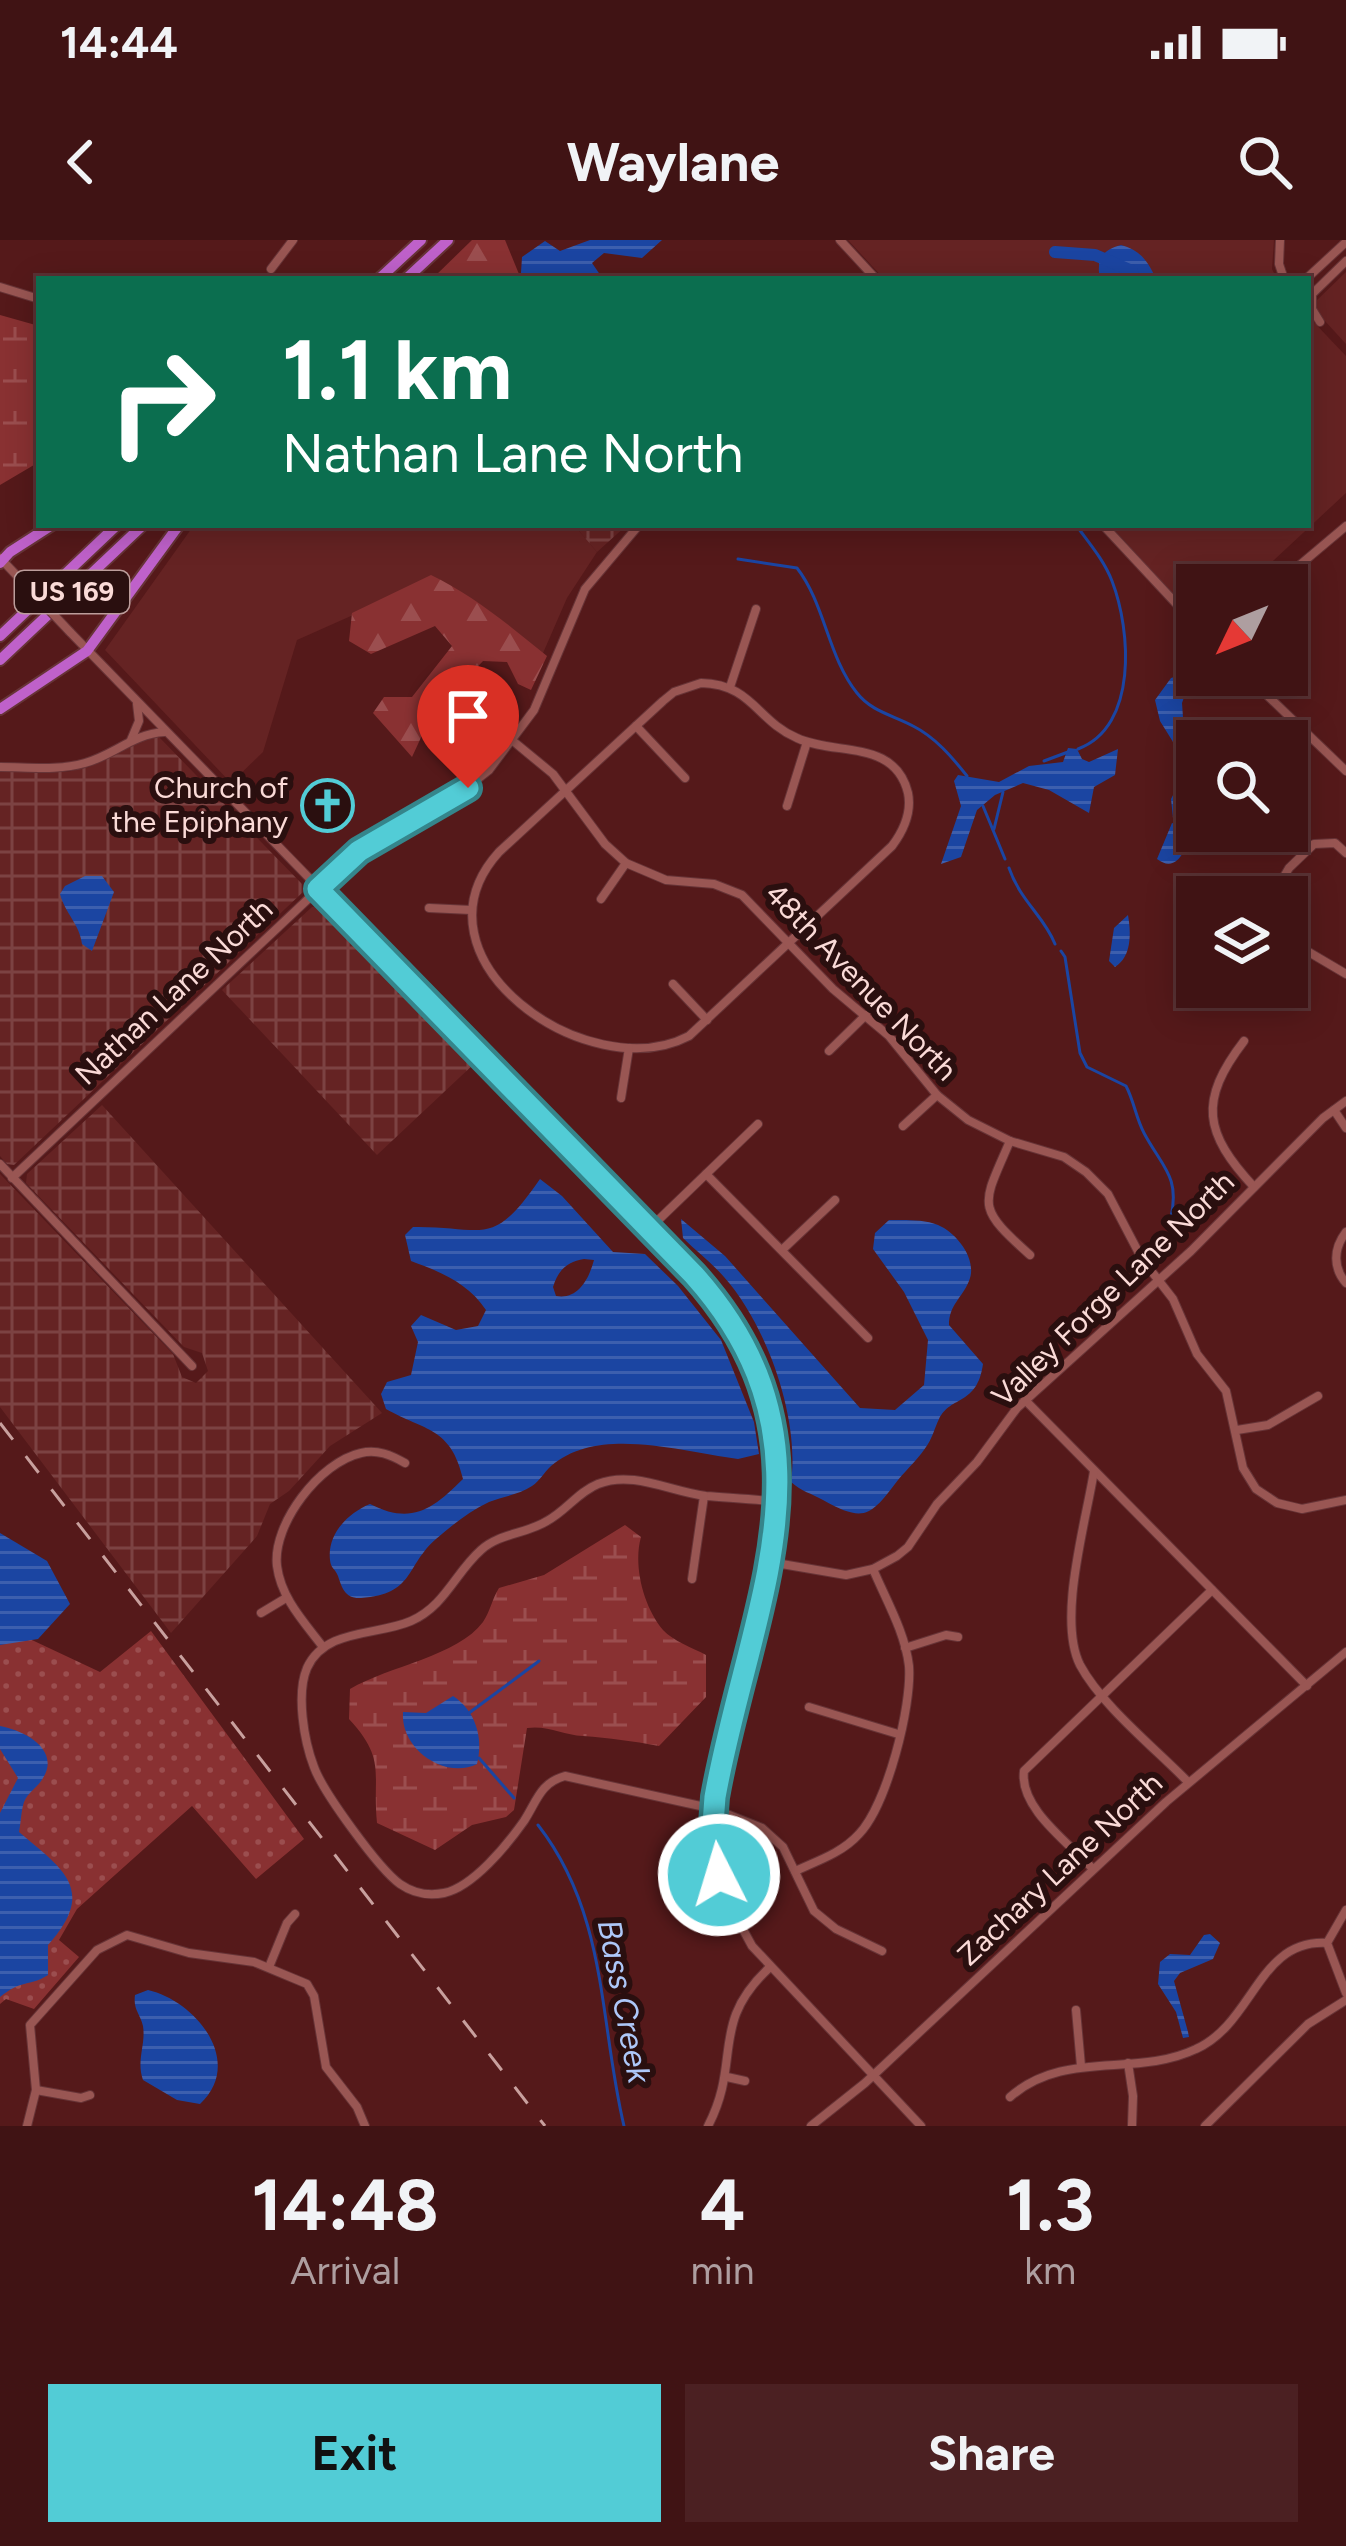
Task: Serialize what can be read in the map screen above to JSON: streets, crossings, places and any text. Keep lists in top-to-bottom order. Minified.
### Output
{"streets":{"highway":["US 169"],"street":["48th Avenue North","Nathan Lane North","Valley Forge Lane North","Zachary Lane North"]},"crossings":[["48th Avenue North","Nathan Lane North"],["48th Avenue North","Valley Forge Lane North"]],"water":["Bass Creek"],"places":{"church":["Church of the Epiphany"]},"north":"bottom left","page":{"status":"14:44","header":"Waylane","turn":["1.1 km","Nathan Lane North"],"eta":["14:48","Arrival","4","min","1.3","km"],"buttons":["Exit","Share"]}}
